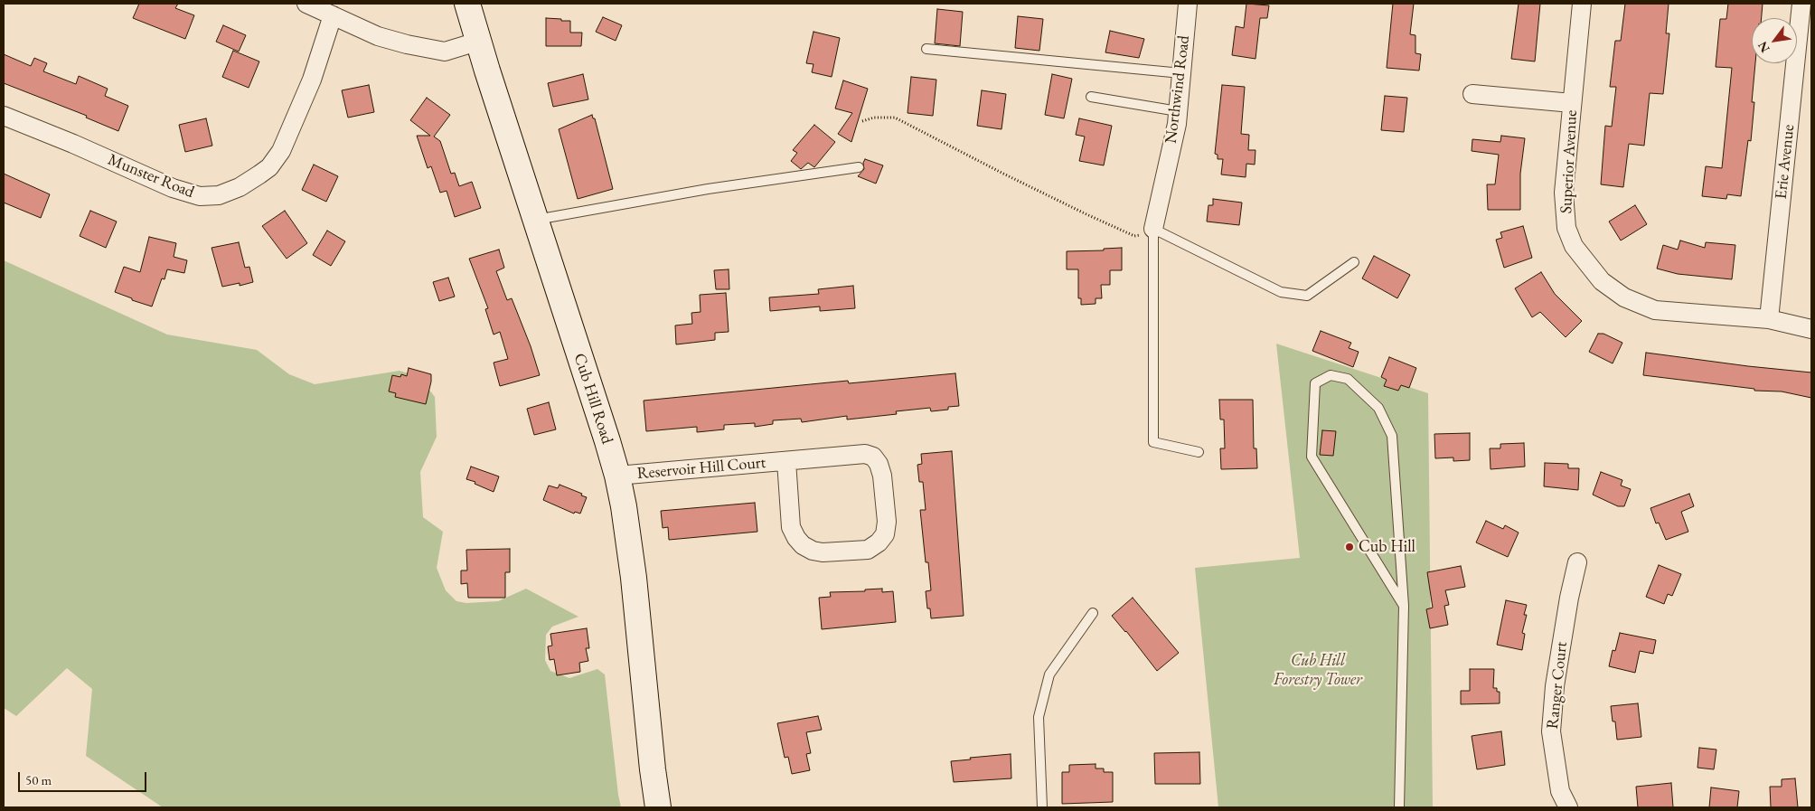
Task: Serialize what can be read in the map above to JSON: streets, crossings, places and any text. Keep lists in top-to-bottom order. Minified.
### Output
{"streets":{"street":["Northwind Road","Superior Avenue","Erie Avenue","Munster Road","Cub Hill Road","Reservoir Hill Court","Ranger Court"]},"crossings":[["Superior Avenue","Erie Avenue"],["Cub Hill Road","Reservoir Hill Court"]],"parks":["Cub Hill Forestry Tower"],"places":["Cub Hill"],"scale_bar":"50 m","north":"bottom left"}
